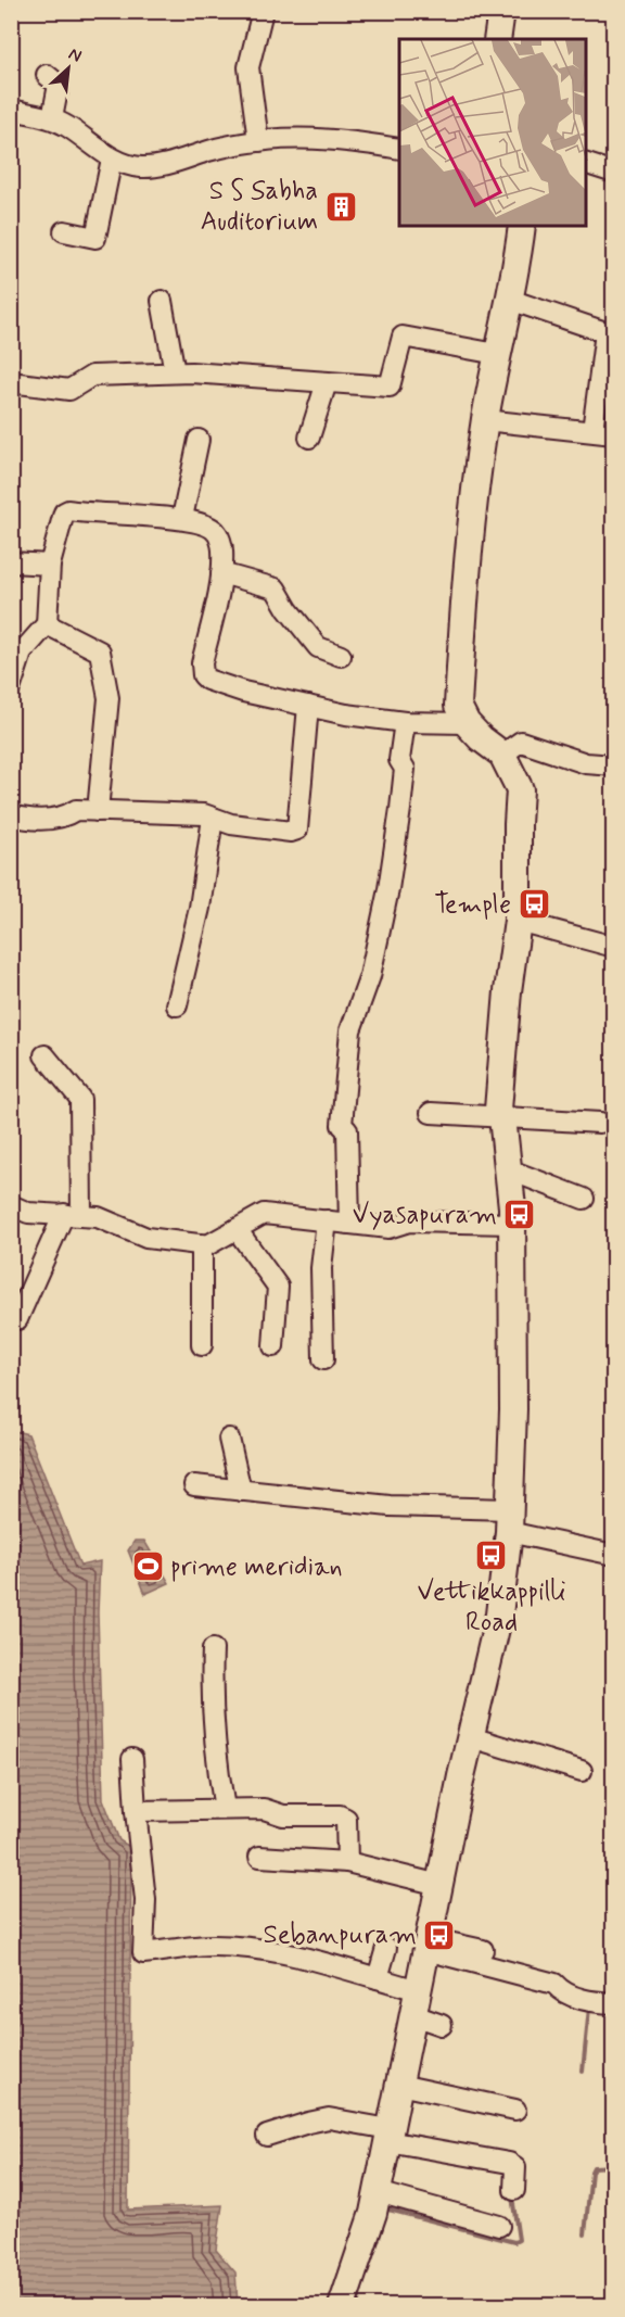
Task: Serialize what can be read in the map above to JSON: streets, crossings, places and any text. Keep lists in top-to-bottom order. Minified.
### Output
{"places":{"building":["S S Sabha Auditorium"],"bus stop":["Temple","Vyasapuram","Vettikkappilli Road","Sebanpuram"],"sports":["prime meridian"]},"north":"top right"}
